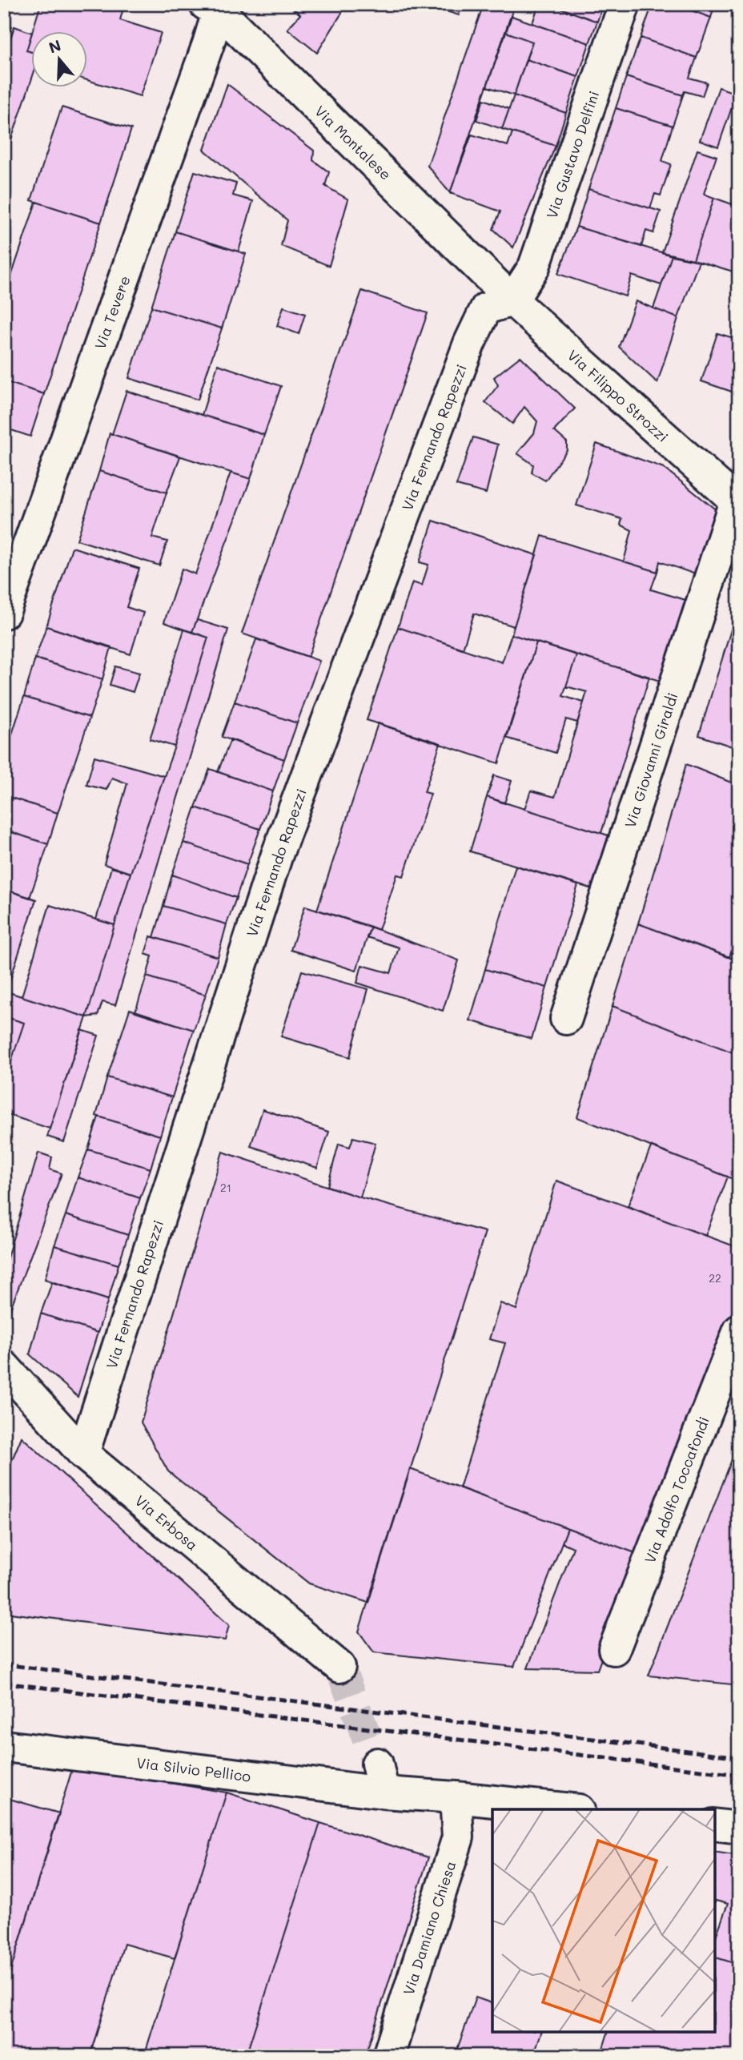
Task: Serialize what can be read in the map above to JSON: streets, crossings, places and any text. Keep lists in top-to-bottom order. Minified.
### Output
{"streets":{"street":["Via Montalese","Via Gustavo Delfini","Via Tevere","Via Filippo Strozzi","Via Fernando Rapezzi","Via Giovanni Giraldi","Via Adolfo Toccafondi","Via Erbosa","Via Silvio Pellico","Via Damiano Chiesa"]},"crossings":[["Via Montalese","Via Gustavo Delfini"],["Via Montalese","Via Tevere"],["Via Montalese","Via Filippo Strozzi"],["Via Montalese","Via Fernando Rapezzi"],["Via Gustavo Delfini","Via Filippo Strozzi"],["Via Gustavo Delfini","Via Fernando Rapezzi"],["Via Filippo Strozzi","Via Fernando Rapezzi"],["Via Filippo Strozzi","Via Giovanni Giraldi"],["Via Fernando Rapezzi","Via Erbosa"],["Via Silvio Pellico","Via Damiano Chiesa"]],"house_numbers":["21","22"],"north":"top"}
